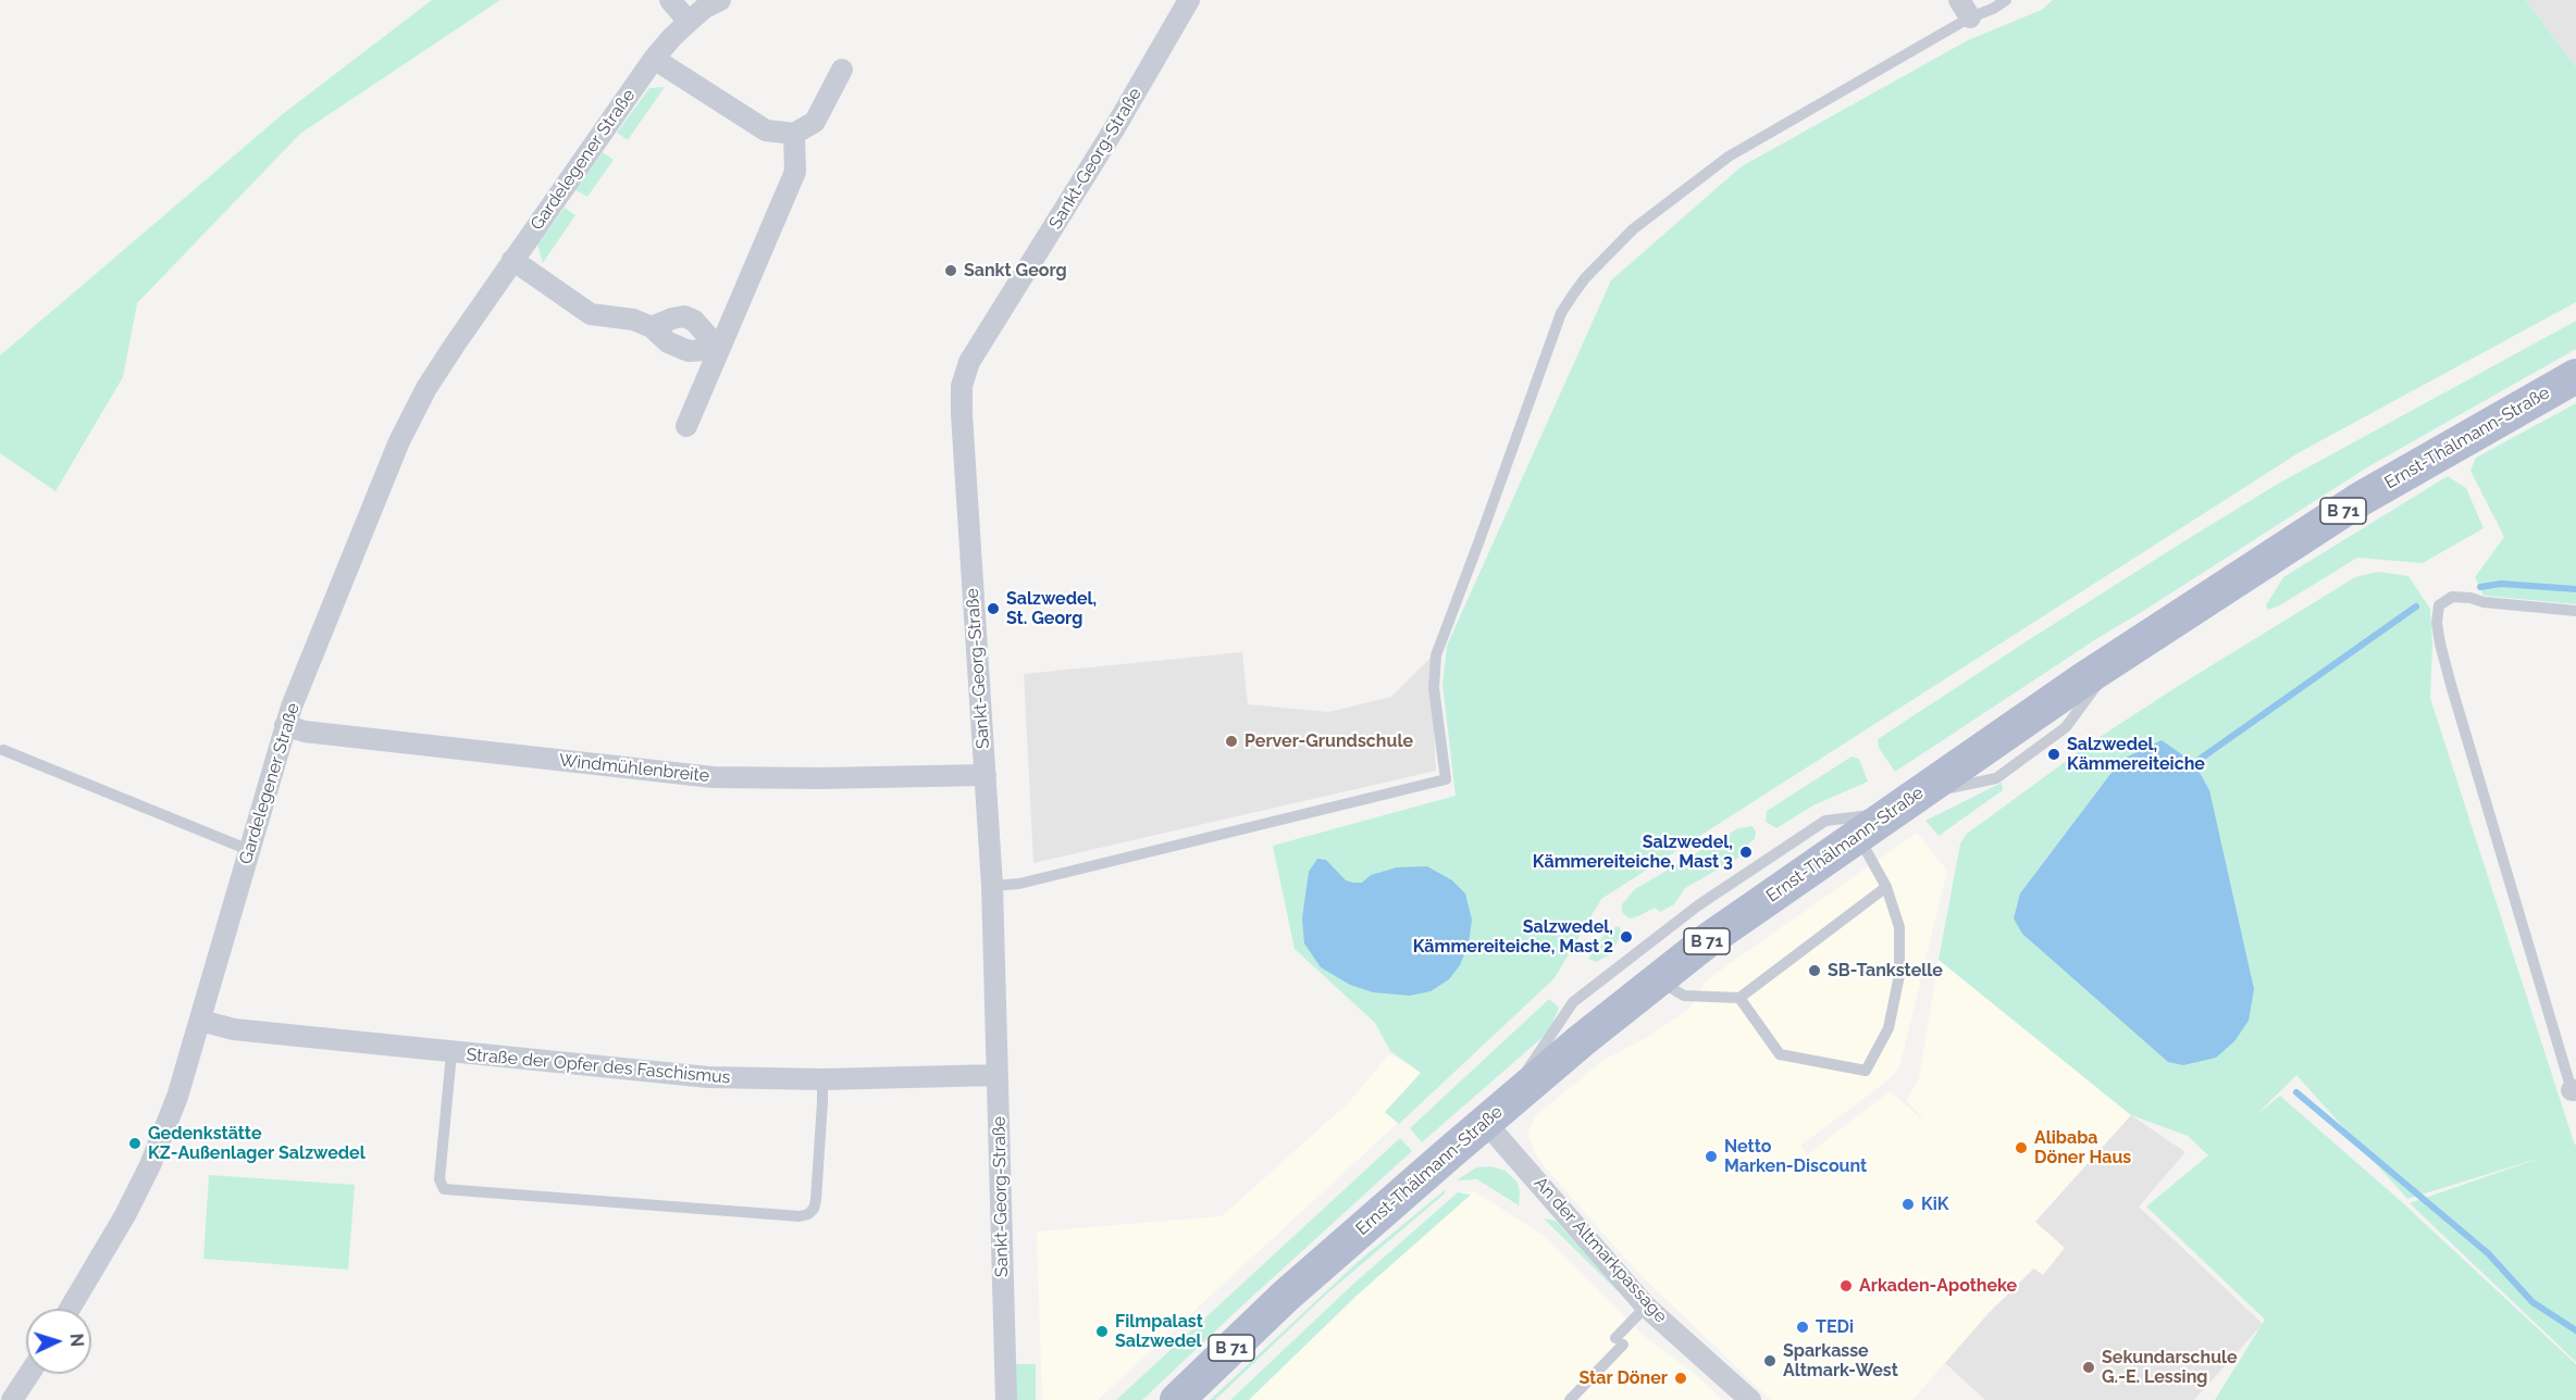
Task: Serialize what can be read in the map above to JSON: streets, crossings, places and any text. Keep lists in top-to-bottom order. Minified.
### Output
{"streets":{"main road":["Ernst-Thälmann-Straße","B 71"],"street":["Sankt-Georg-Straße","Gardelegener Straße","Windmühlenbreite","Straße der Opfer des Faschismus","An der Altmarkpassage"]},"crossings":[["Sankt-Georg-Straße","Windmühlenbreite"],["Sankt-Georg-Straße","Straße der Opfer des Faschismus"],["Gardelegener Straße","Windmühlenbreite"],["Gardelegener Straße","Straße der Opfer des Faschismus"],["Ernst-Thälmann-Straße","An der Altmarkpassage"]],"places":["Sankt Georg","Salzwedel, St. Georg","Perver-Grundschule","Salzwedel, Kämmereiteiche","Salzwedel, Kämmereiteiche, Mast 3","Salzwedel, Kämmereiteiche, Mast 2","SB-Tankstelle","Gedenkstätte KZ-Außenlager Salzwedel","Alibaba Döner Haus","Netto Marken-Discount","KiK","Arkaden-Apotheke","TEDi","Filmpalast Salzwedel","Sparkasse Altmark-West","Sekundarschule G.-E. Lessing","Star Döner"],"north":"right"}
